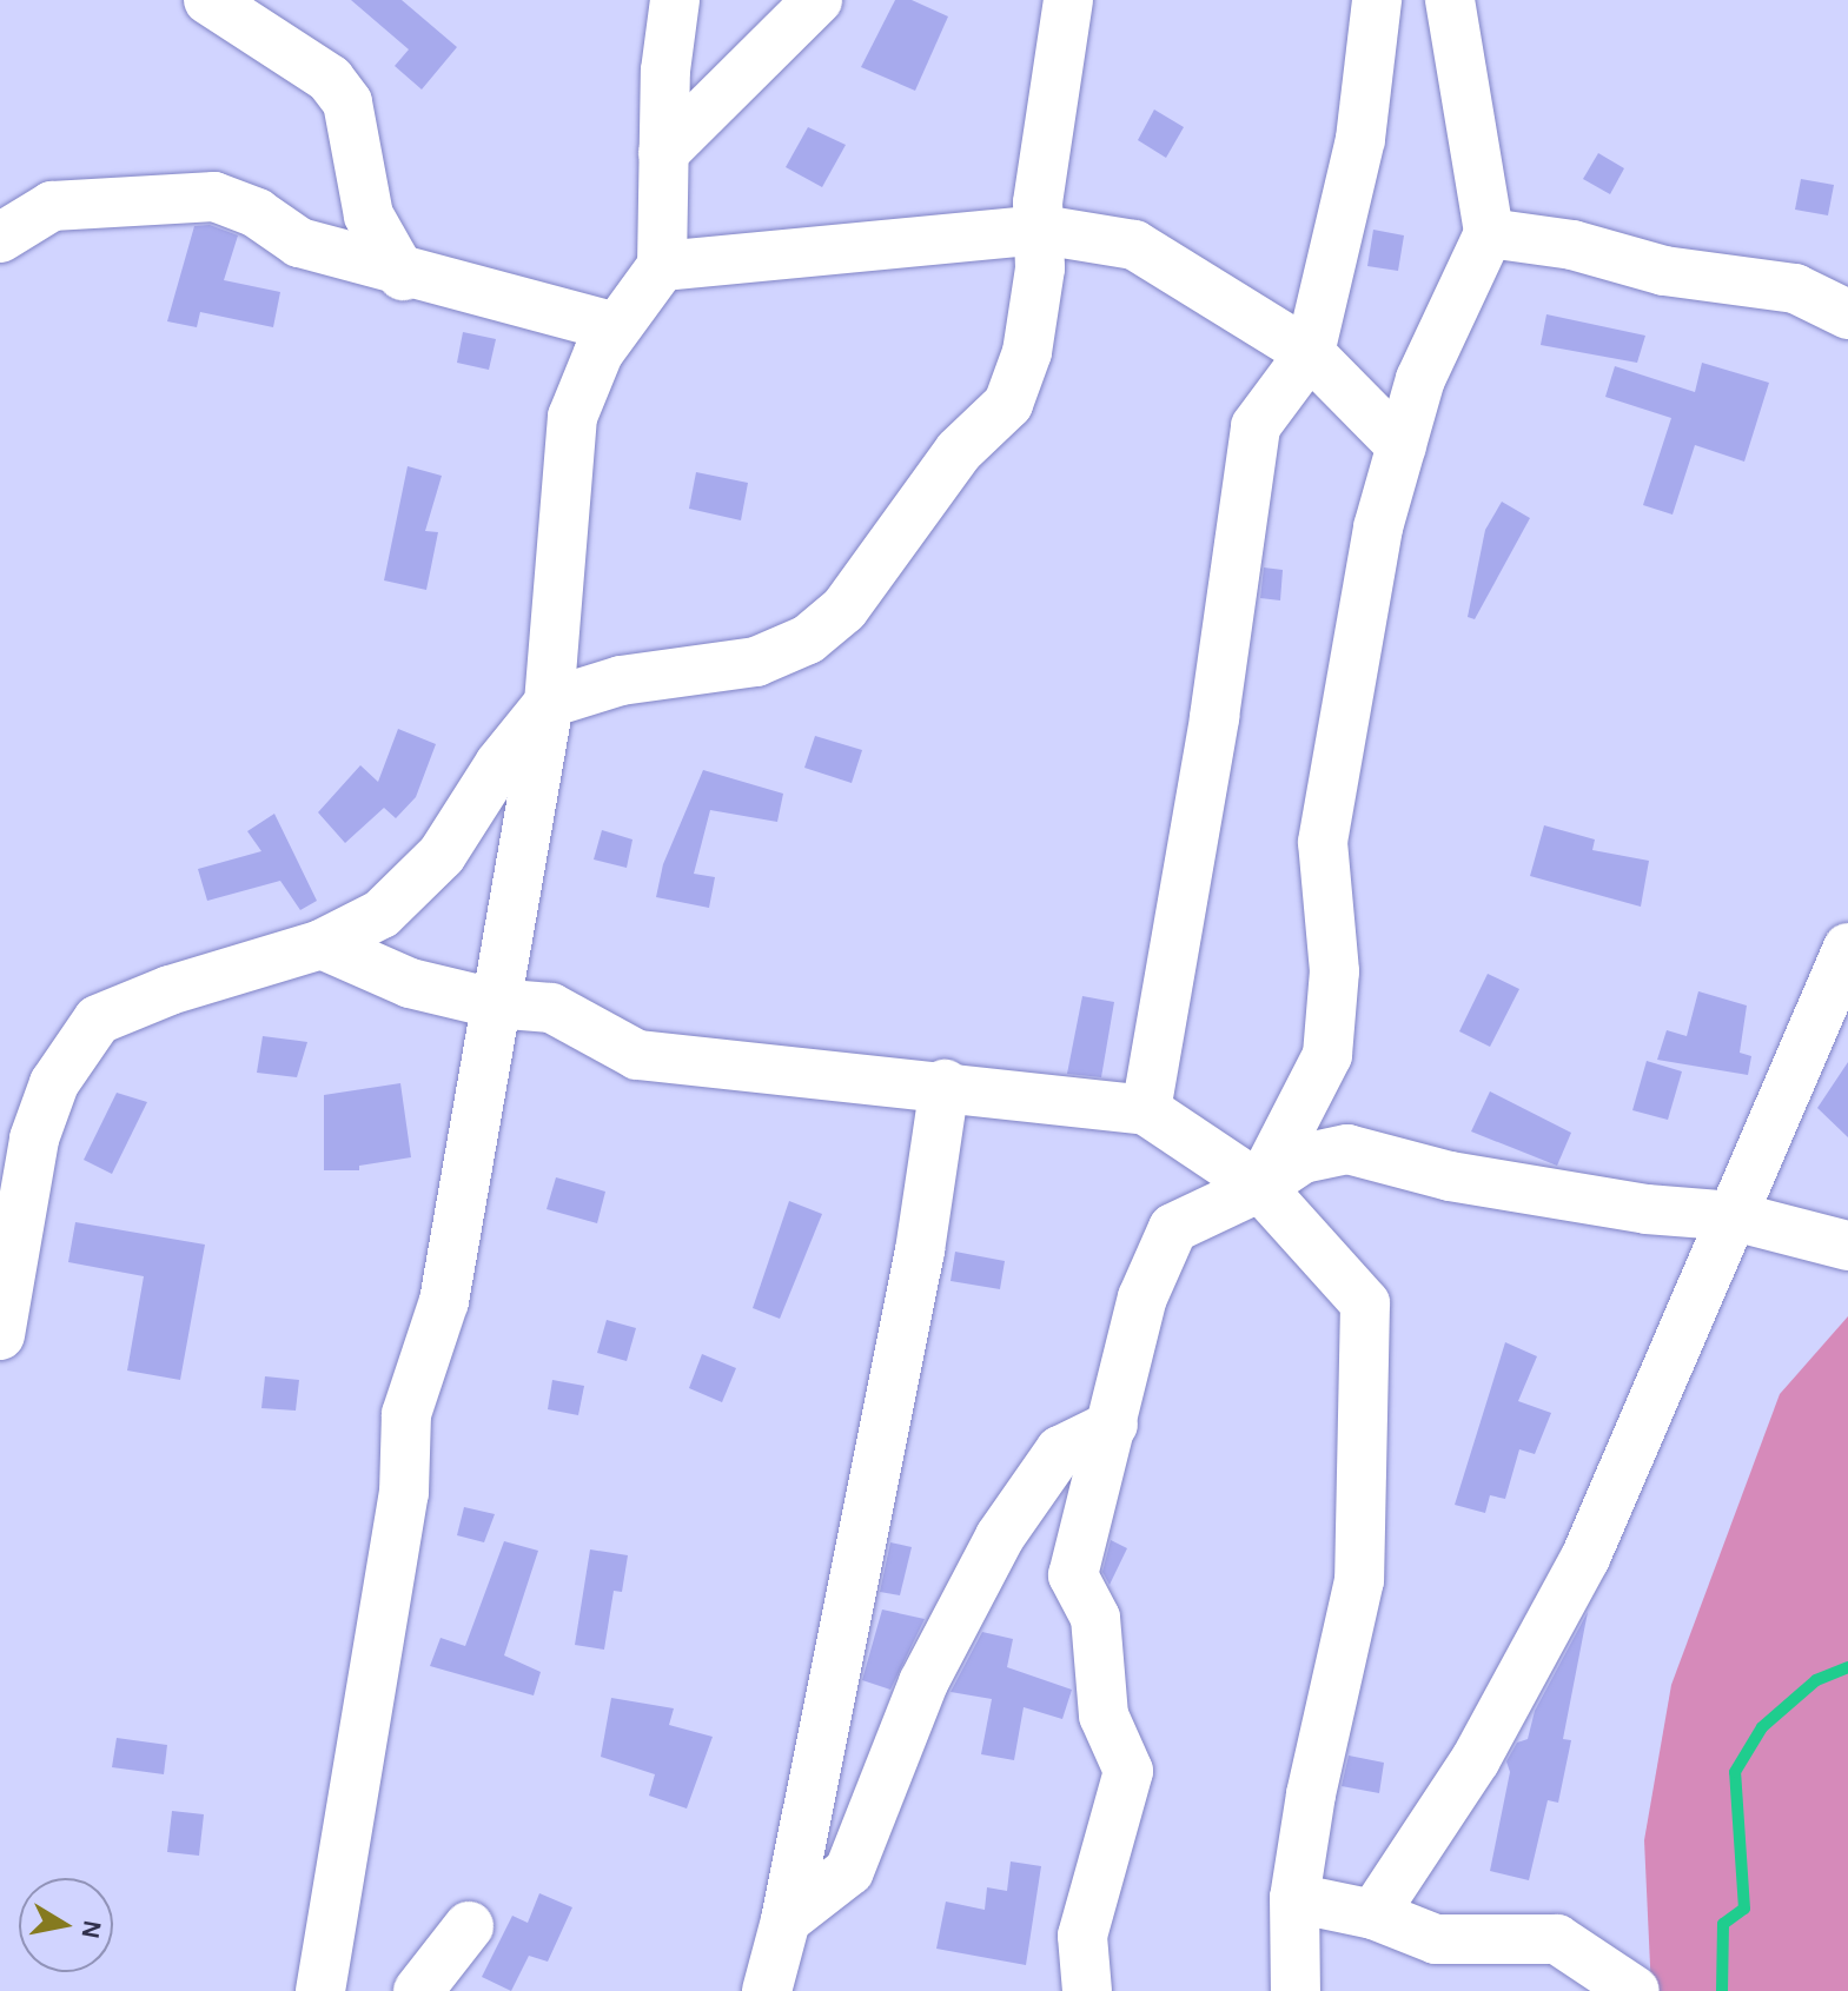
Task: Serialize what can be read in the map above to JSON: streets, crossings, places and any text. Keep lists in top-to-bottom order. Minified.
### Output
{"north":"right"}
